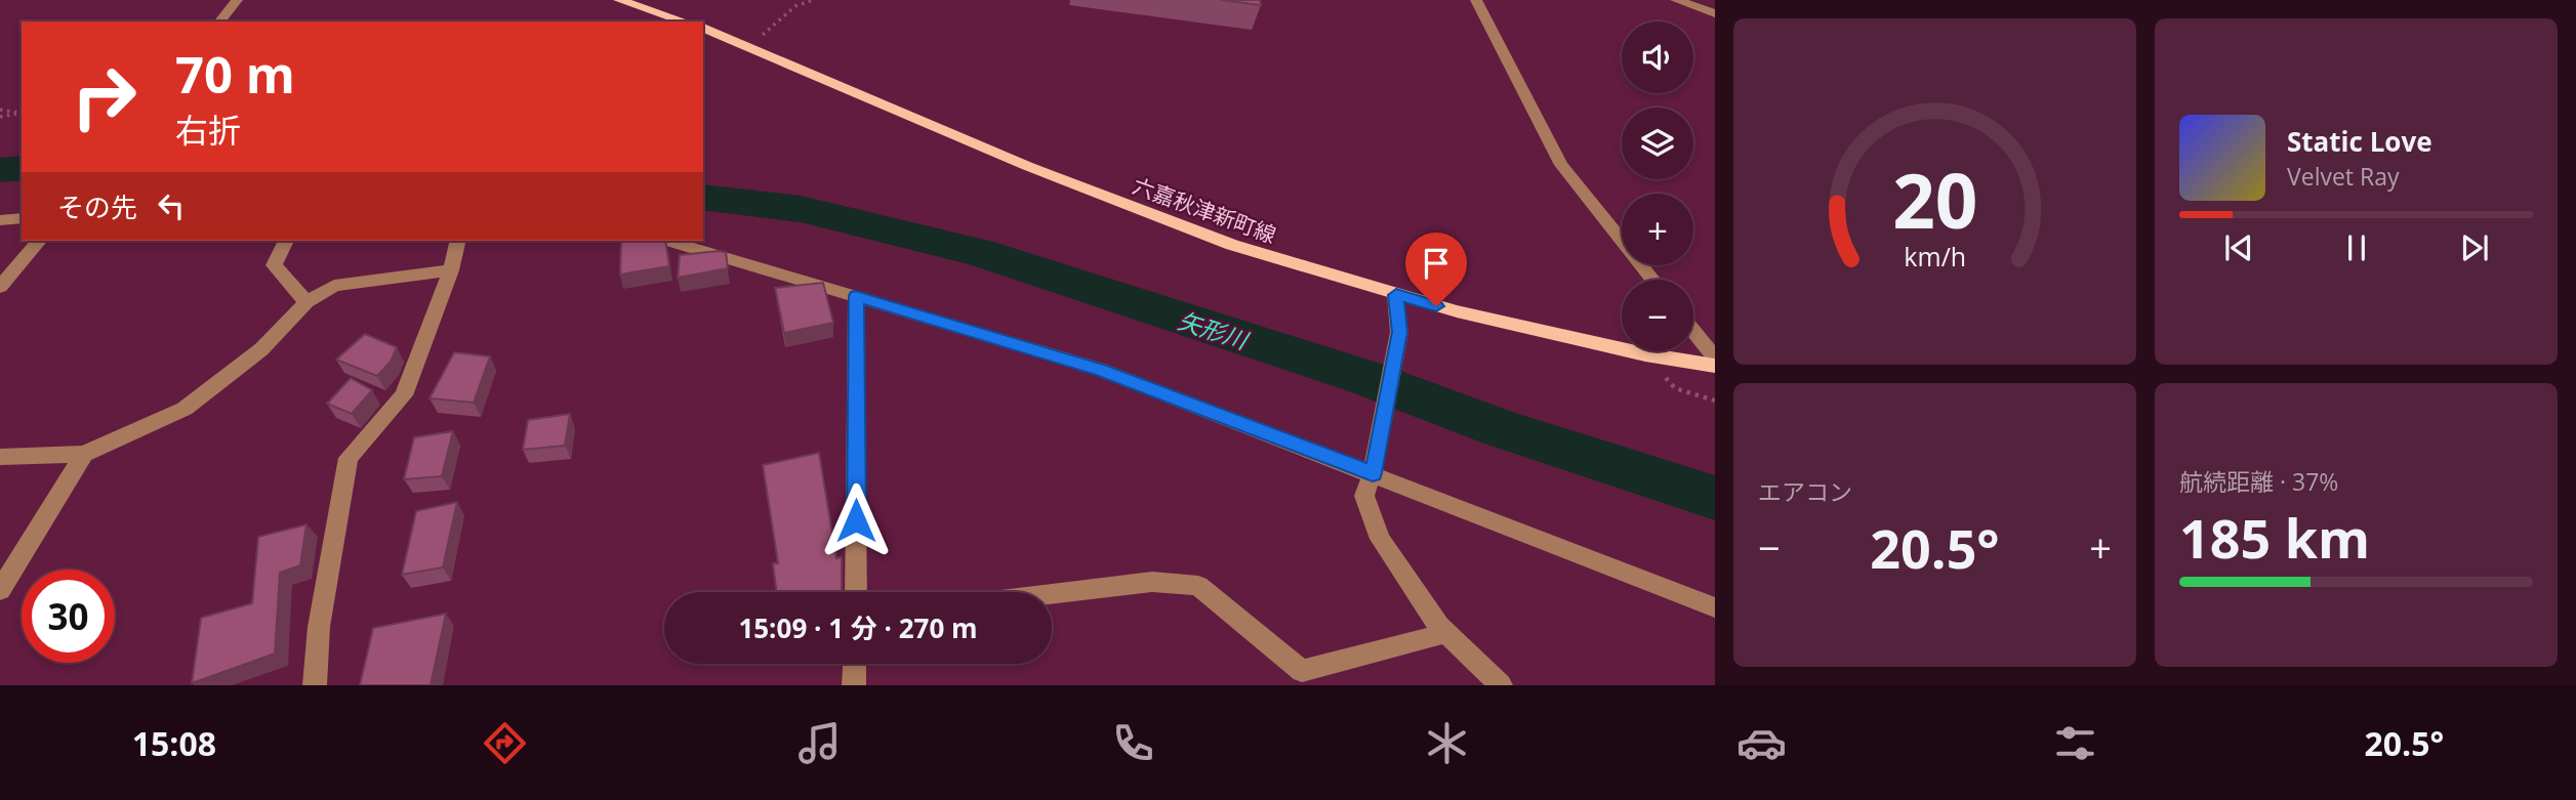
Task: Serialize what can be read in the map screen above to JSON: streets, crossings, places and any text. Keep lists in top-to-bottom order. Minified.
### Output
{"streets":{"main road":["六嘉秋津新町線"]},"water":["矢形川"],"page":{"map_buttons":["+","−"],"turn":["70 m","右折"],"song":["Static Love","Velvet Ray"],"then":"その先","tile":["エアコン",["航続距離 · 37%","185 km"]],"heat":["−","20.5°","+"],"limit":"30","trip":"15:09 · 1 分 · 270 m","tabs":["15:08","20.5°"],"gauge":["20","km/h"]}}
